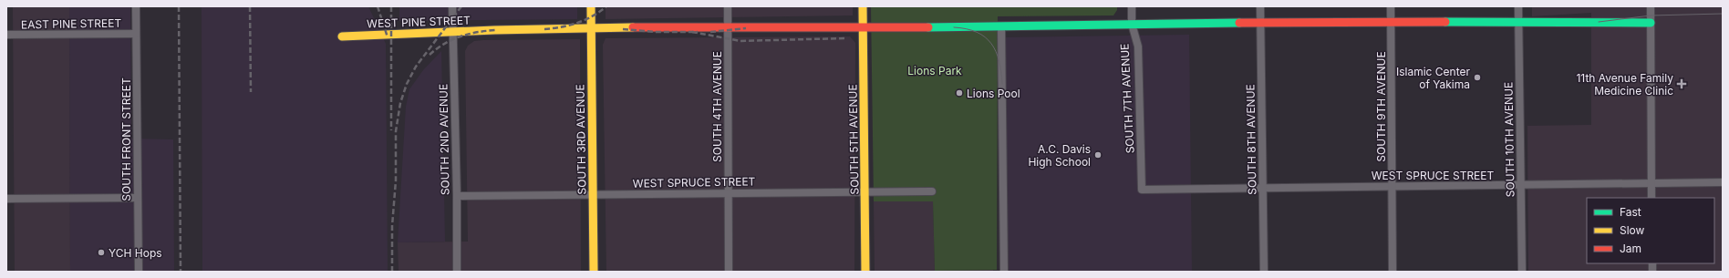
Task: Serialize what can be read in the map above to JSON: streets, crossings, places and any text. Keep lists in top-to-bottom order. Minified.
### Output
{"streets":{"street":["WEST PINE STREET","EAST PINE STREET","SOUTH 7TH AVENUE","SOUTH 4TH AVENUE","SOUTH 9TH AVENUE","SOUTH FRONT STREET","SOUTH 2ND AVENUE","SOUTH 3RD AVENUE","SOUTH 5TH AVENUE","SOUTH 8TH AVENUE","SOUTH 10TH AVENUE","WEST SPRUCE STREET"]},"crossings":[["WEST PINE STREET","SOUTH 7TH AVENUE"],["WEST PINE STREET","SOUTH 4TH AVENUE"],["WEST PINE STREET","SOUTH 9TH AVENUE"],["WEST PINE STREET","SOUTH 2ND AVENUE"],["WEST PINE STREET","SOUTH 3RD AVENUE"],["WEST PINE STREET","SOUTH 5TH AVENUE"],["WEST PINE STREET","SOUTH 8TH AVENUE"],["WEST PINE STREET","SOUTH 10TH AVENUE"],["EAST PINE STREET","SOUTH FRONT STREET"],["SOUTH 7TH AVENUE","WEST SPRUCE STREET"],["SOUTH 4TH AVENUE","WEST SPRUCE STREET"],["SOUTH 9TH AVENUE","WEST SPRUCE STREET"],["SOUTH 2ND AVENUE","WEST SPRUCE STREET"],["SOUTH 3RD AVENUE","WEST SPRUCE STREET"],["SOUTH 5TH AVENUE","WEST SPRUCE STREET"],["SOUTH 8TH AVENUE","WEST SPRUCE STREET"],["SOUTH 10TH AVENUE","WEST SPRUCE STREET"]],"parks":["Lions Park"],"places":{"other":["Islamic Center of Yakima","Lions Pool","A.C. Davis High School","YCH Hops"],"health":["11th Avenue Family Medicine Clinic"]},"legend":["Fast","Slow","Jam"]}
